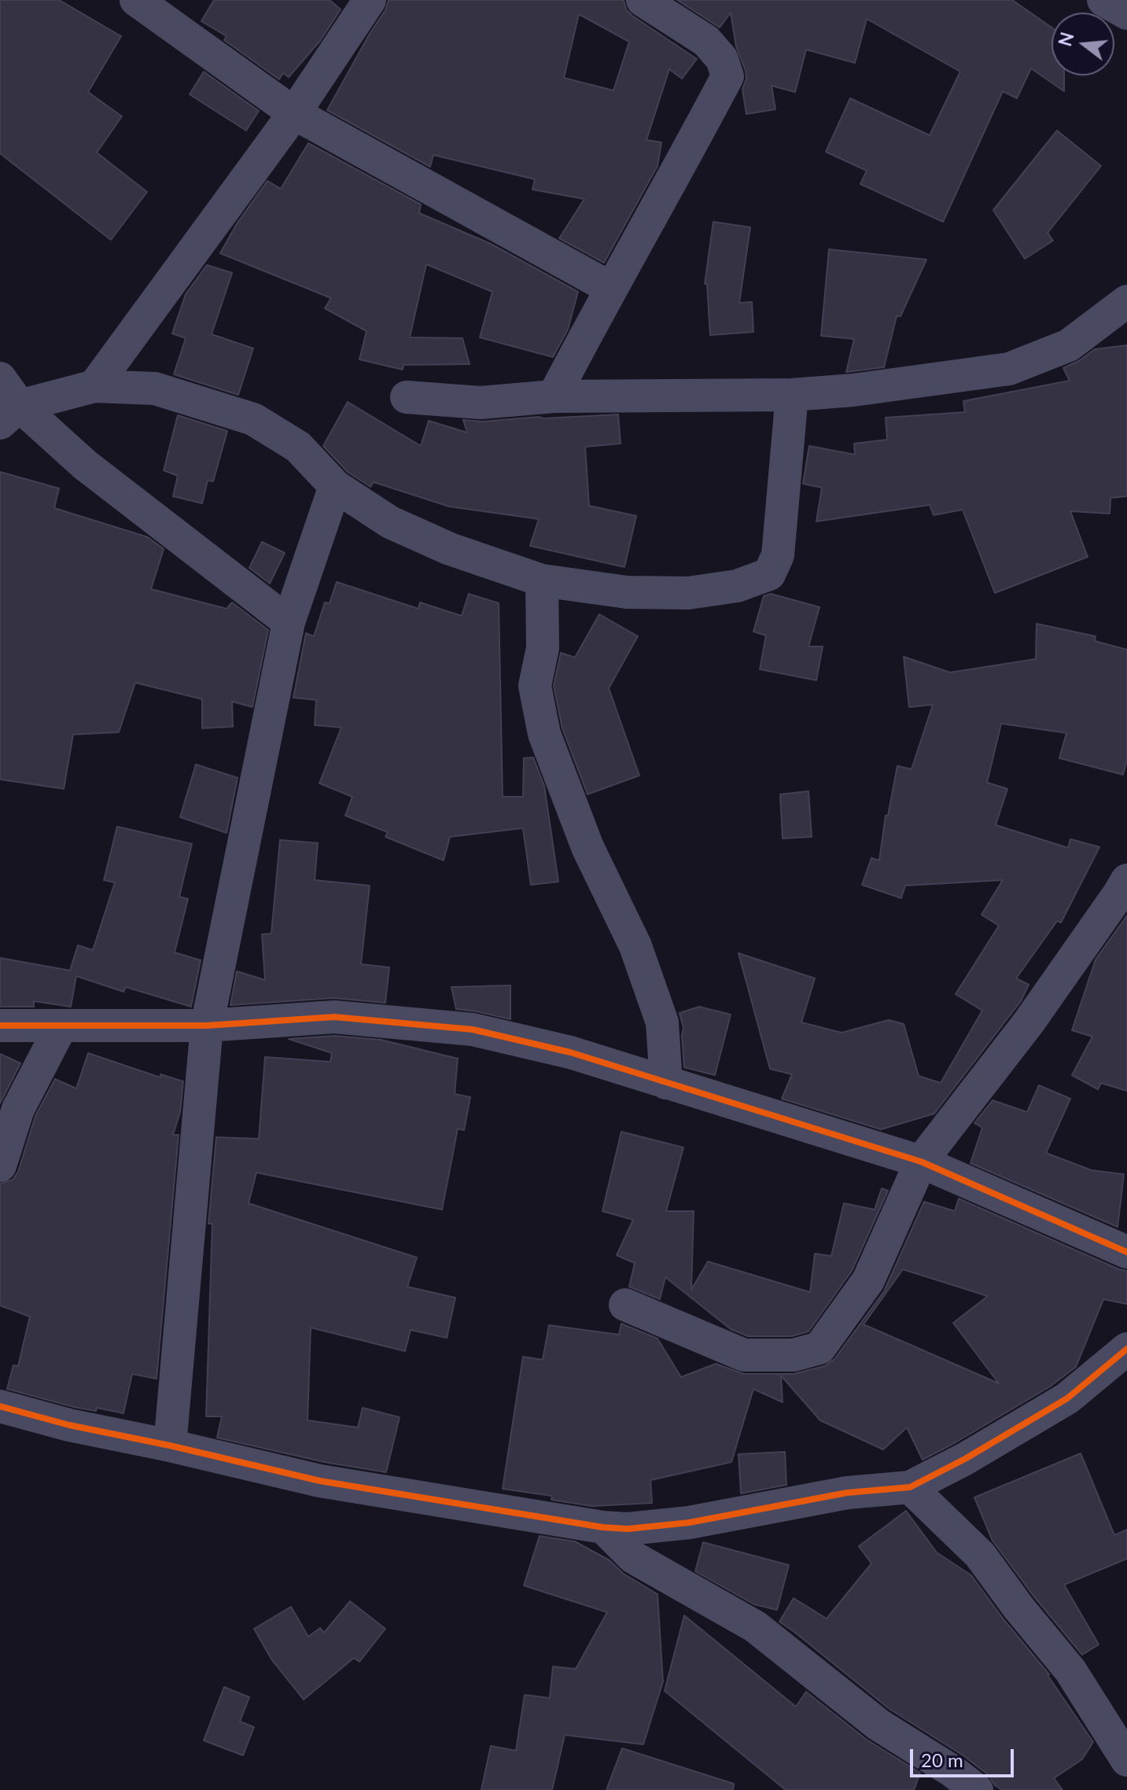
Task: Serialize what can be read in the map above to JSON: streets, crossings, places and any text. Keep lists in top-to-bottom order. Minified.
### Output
{"scale_bar":"20 m","north":"left"}
